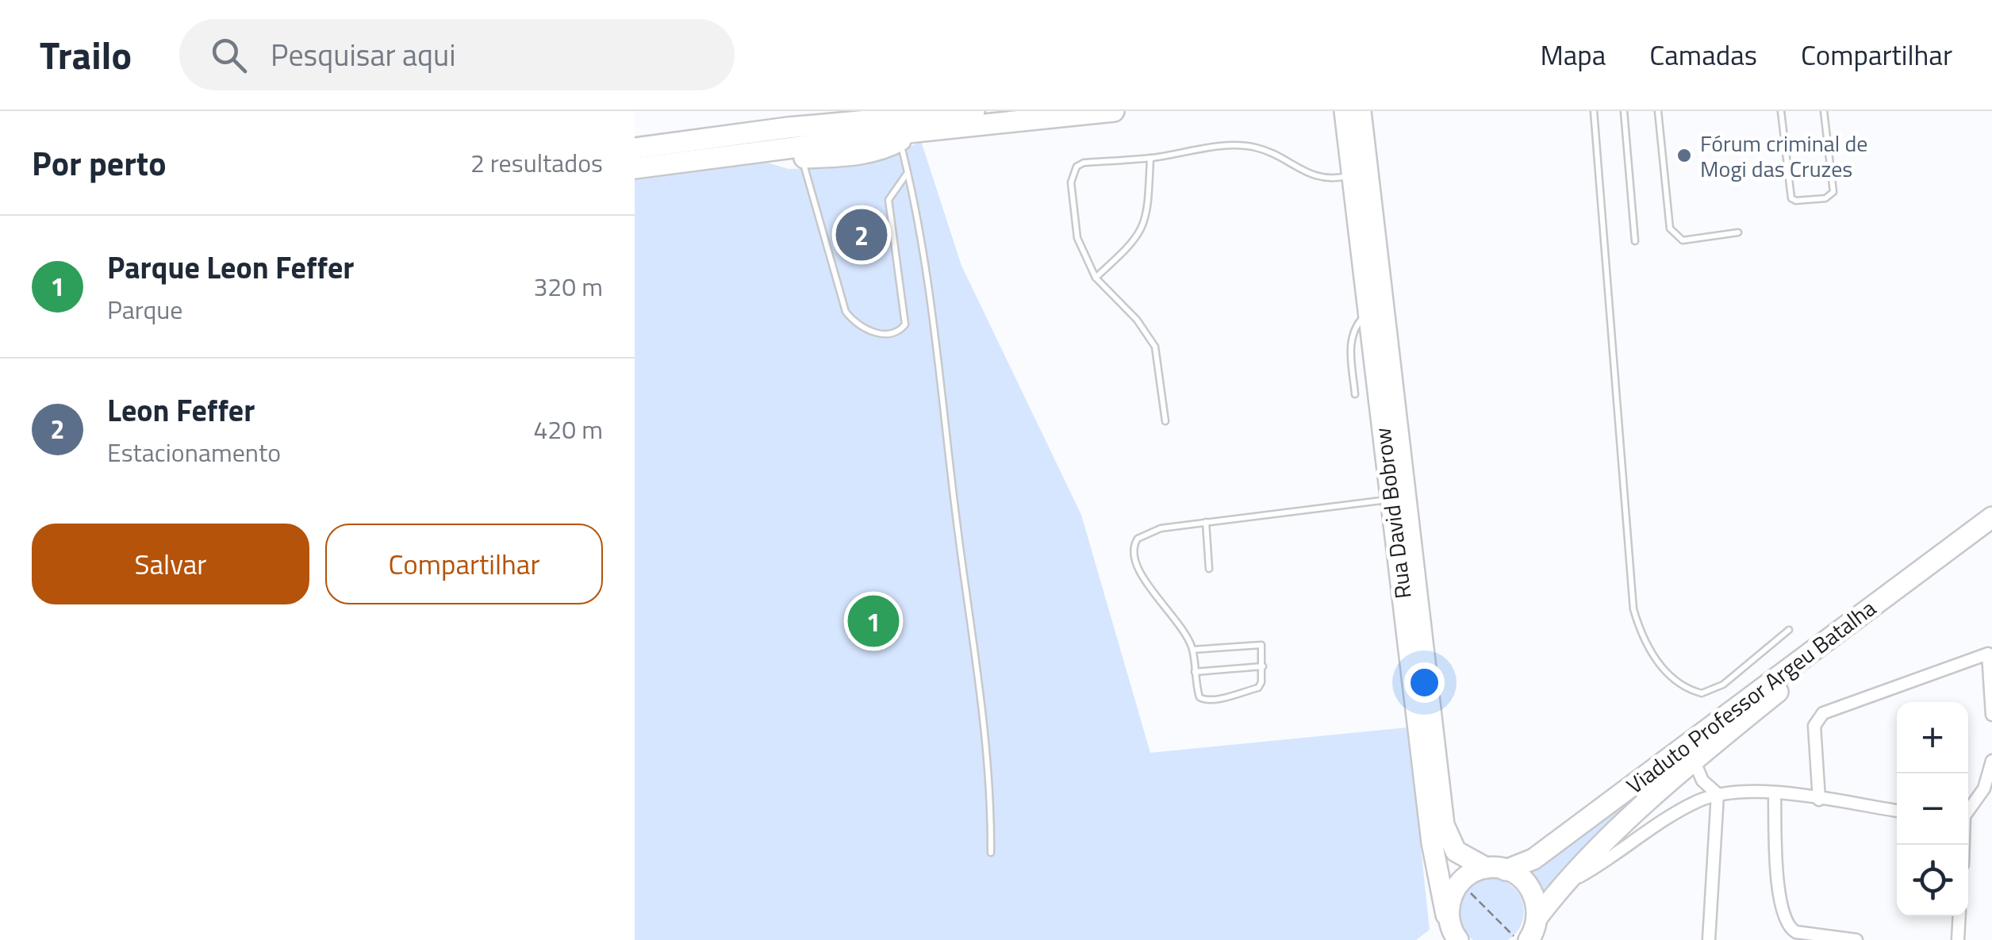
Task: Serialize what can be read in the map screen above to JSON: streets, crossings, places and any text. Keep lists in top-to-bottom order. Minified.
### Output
{"streets":{"highway":["Rua David Bobrow","Viaduto Professor Argeu Batalha"]},"crossings":[["Rua David Bobrow","Viaduto Professor Argeu Batalha"]],"places":["Fórum criminal de Mogi das Cruzes"],"page":{"header":"Trailo","search":"Pesquisar aqui","nav":["Mapa","Camadas","Compartilhar"],"heading":["Por perto","2 resultados"],"pins":["2","1"],"list":[{"mark":"1","name":"Parque Leon Feffer","note":"Parque","value":"320 m"},{"mark":"2","name":"Leon Feffer","note":"Estacionamento","value":"420 m"}],"buttons":["Salvar","Compartilhar"],"map_buttons":["+","−"]}}
